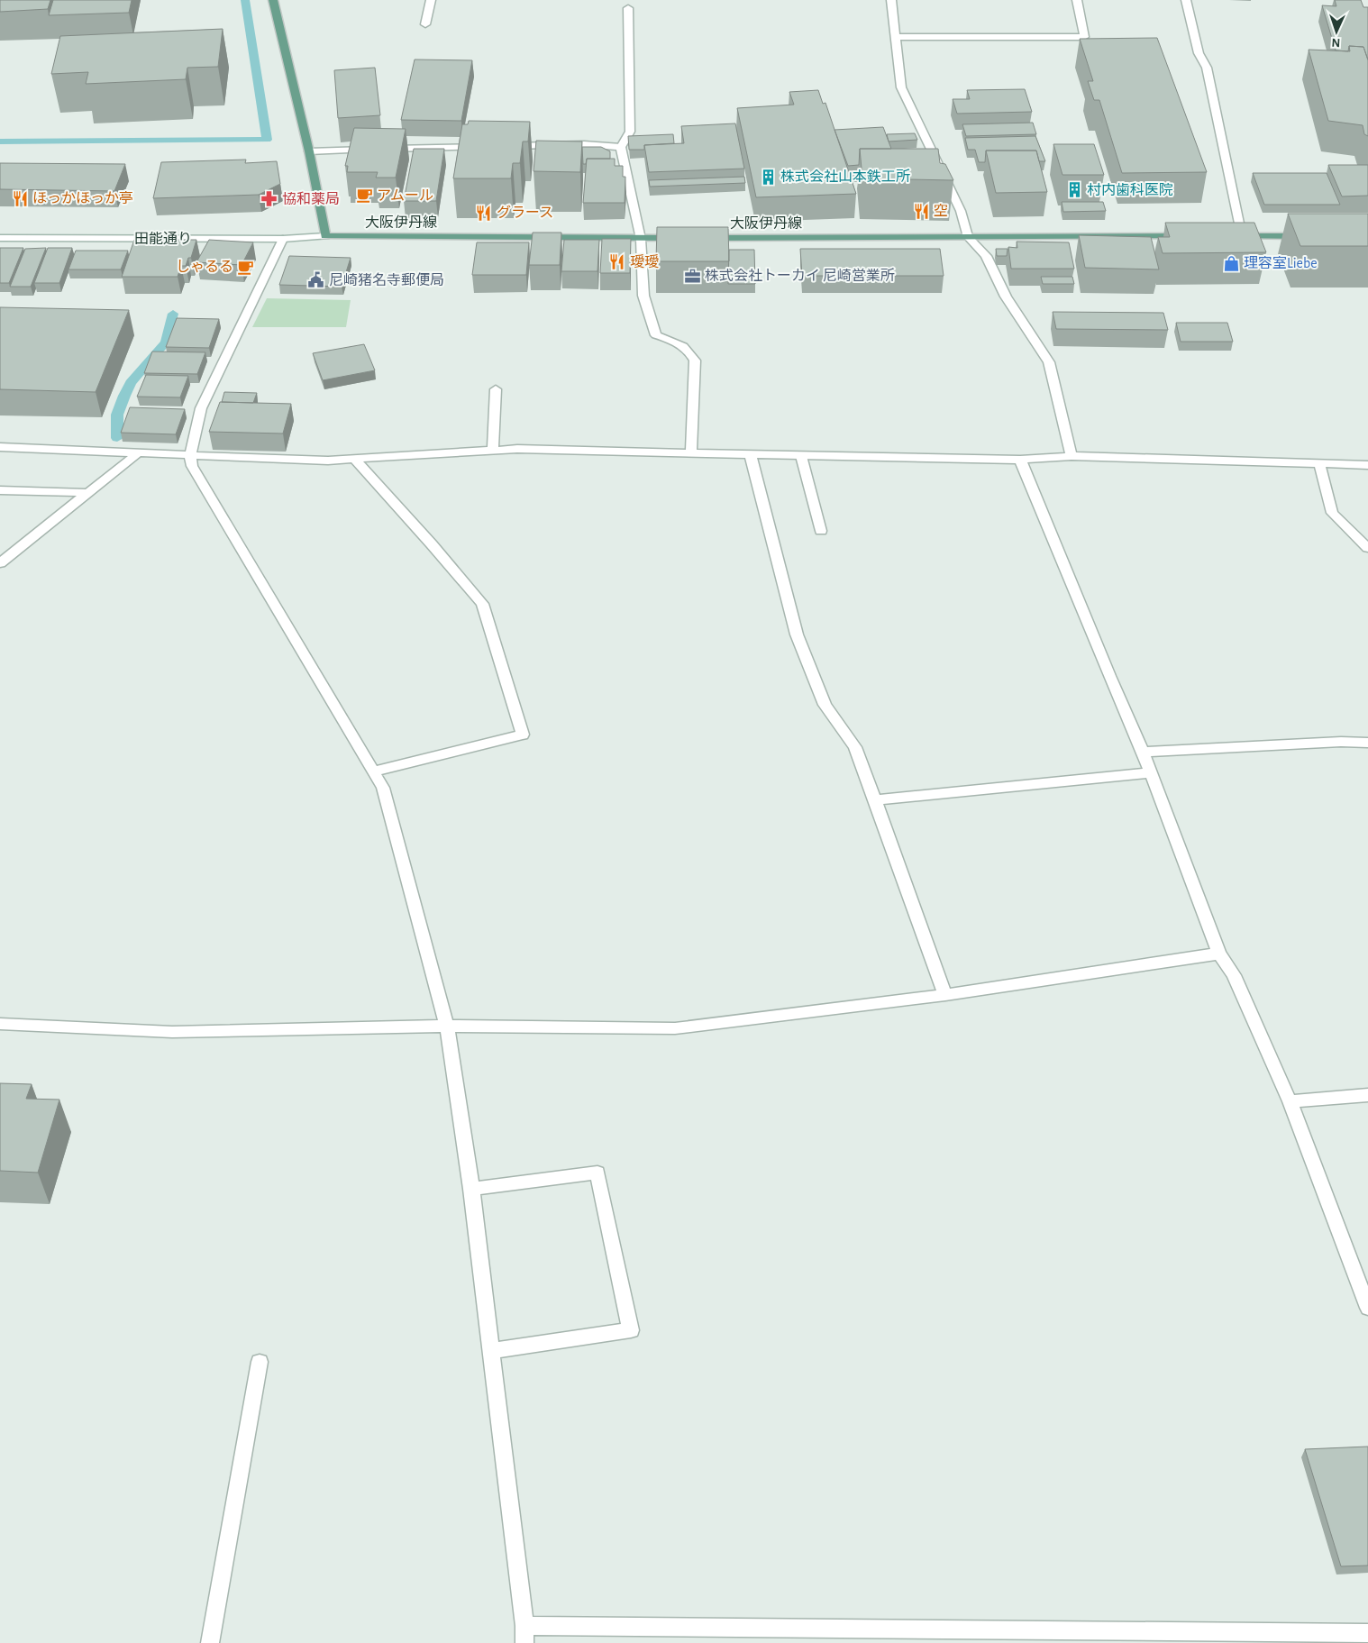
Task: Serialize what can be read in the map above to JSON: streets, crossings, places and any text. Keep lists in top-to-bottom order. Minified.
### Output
{"streets":{"main road":["大阪伊丹線"],"street":["田能通り"]},"crossings":[["大阪伊丹線","田能通り"]],"places":{"building":["株式会社山本鉄工所","村内歯科医院"],"cafe":["アムール","しゃるる"],"restaurant":["ほっかほっか亭","空","グラース","璦璦"],"pharmacy":["協和薬局"],"shop":["理容室Liebe"],"office":["株式会社トーカイ 尼崎営業所"],"public building":["尼崎猪名寺郵便局"]},"north":"bottom"}
